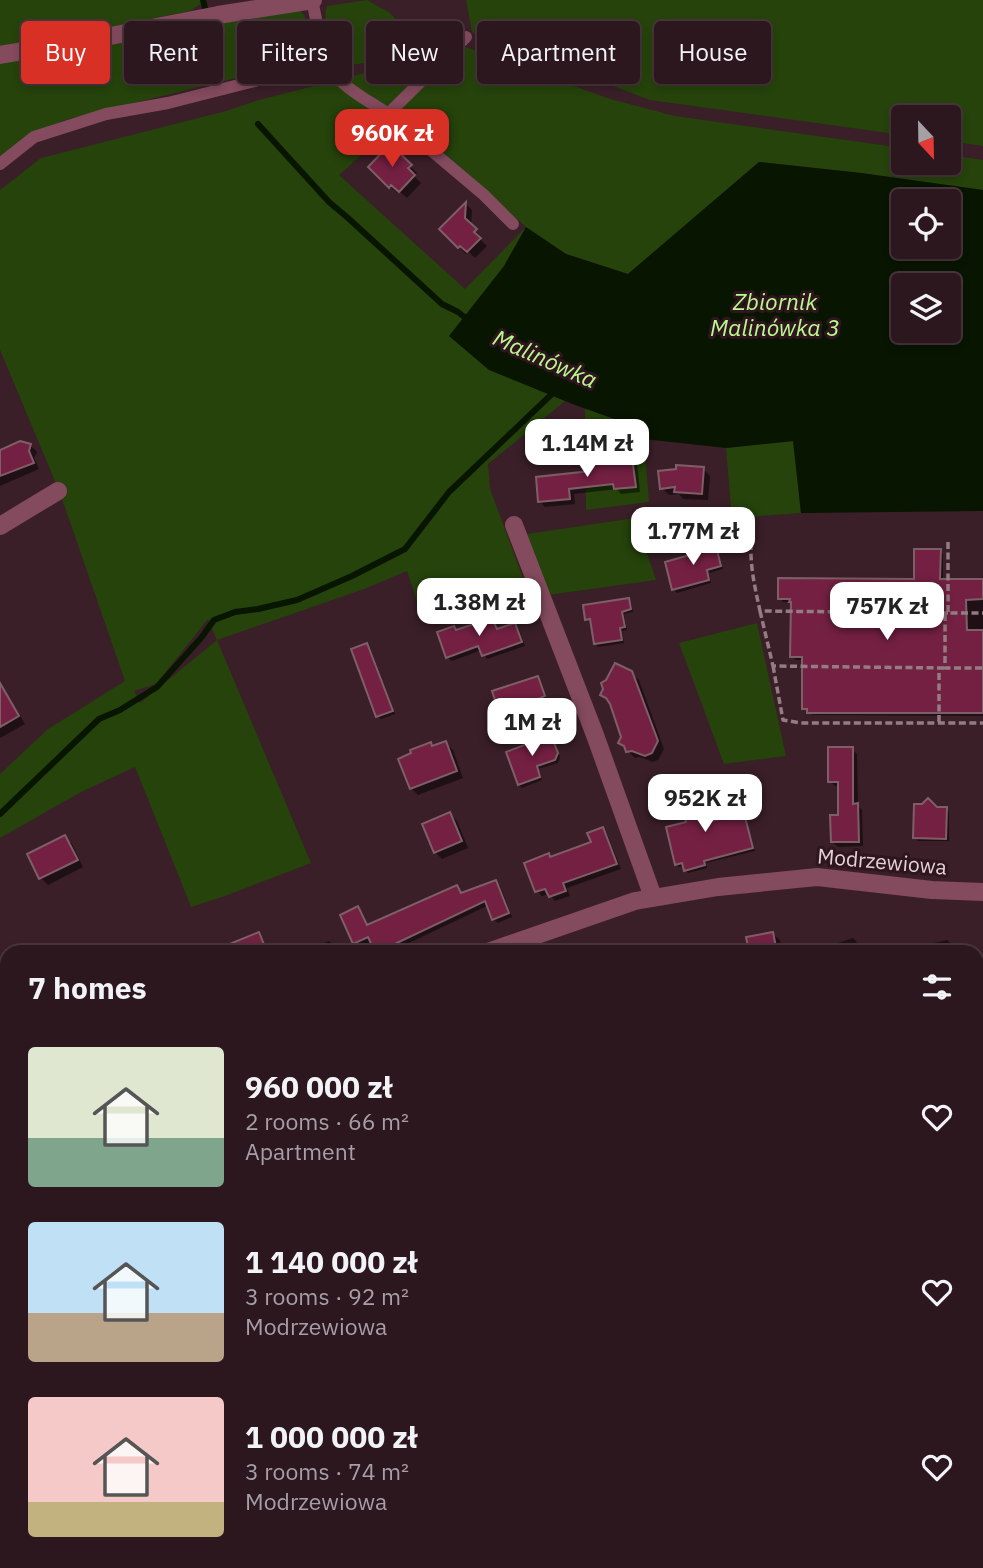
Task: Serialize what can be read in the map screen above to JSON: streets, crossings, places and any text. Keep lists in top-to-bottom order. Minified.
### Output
{"streets":{"street":["Modrzewiowa"]},"water":["Zbiornik Malinówka 3","Malinówka"],"north":"bottom","page":{"chip":["Buy","Rent","Filters","New","Apartment","House"],"price":["960K zł","1.14M zł","1.77M zł","1.38M zł","757K zł","1M zł","952K zł"],"heading":"7 homes","list":[{"name":"960 000 zł","note":"2 rooms · 66 m² · Apartment"},{"name":"1 140 000 zł","note":"3 rooms · 92 m² · Modrzewiowa"},{"name":"1 000 000 zł","note":"3 rooms · 74 m² · Modrzewiowa"}]}}
